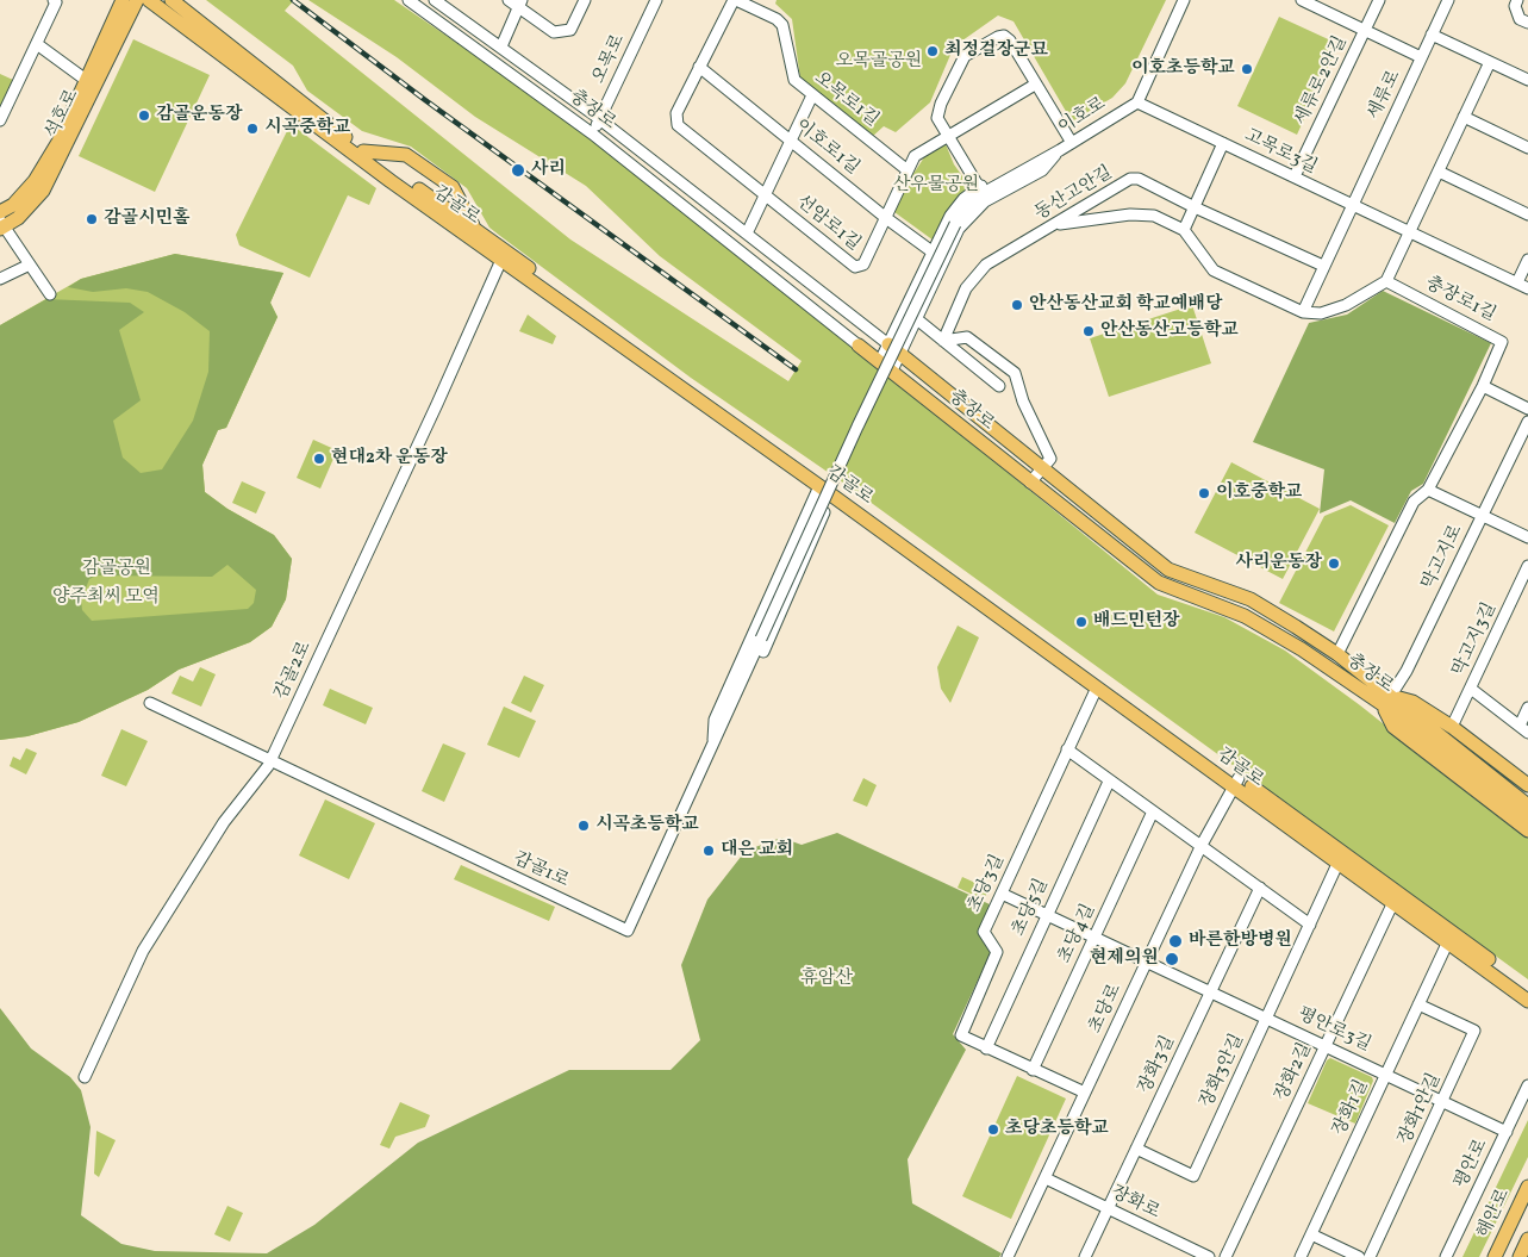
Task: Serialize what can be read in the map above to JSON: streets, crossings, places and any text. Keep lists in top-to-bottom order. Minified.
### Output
{"streets":{"main road":["충장로","석호로","감골로","해안로"],"street":["오목로","세류로2안길","세류로","오목로1길","이호로","이호로1길","고목로3길","동산고안길","선암로1길","충장로1길","막고지로","막고지3길","감골2로","감골1로","초당3길","초당5길","초당4길","초당로","평안로3길","장화3길","장화3안길","장화2길","장화1길","장화1안길","평안로","장화로"]},"crossings":[["오목로","충장로"],["세류로2안길","고목로3길"],["세류로","고목로3길"],["오목로1길","선암로1길"],["충장로","충장로1길"],["충장로","막고지로"],["이호로","고목로3길"],["이호로","감골1로"],["이호로1길","선암로1길"],["감골로","감골2로"],["감골로","초당3길"],["감골로","초당로"],["감골로","장화3안길"],["감골로","장화2길"],["감골로","장화1길"],["감골2로","감골1로"],["초당3길","초당5길"],["초당3길","초당4길"],["초당3길","초당로"],["초당3길","평안로3길"],["초당5길","평안로3길"],["초당4길","평안로3길"],["초당로","평안로3길"],["초당로","장화로"],["평안로3길","장화3길"],["평안로3길","장화3안길"],["평안로3길","장화2길"],["평안로3길","장화1길"],["평안로3길","장화1안길"],["평안로3길","평안로"],["장화3길","장화3안길"],["장화3길","장화로"],["장화1길","장화1안길"]],"parks":["오목골공원","산우물공원","감골공원","양주최씨 모역","휴암산"],"places":["최정걸장군묘","이호초등학교","감골운동장","시곡중학교","사리","감골시민홀","안산동산교회 학교예배당","안산동산고등학교","현대2차 운동장","이호중학교","사리운동장","배드민턴장","시곡초등학교","대은 교회","바른한방병원","현제의원","초당초등학교"]}
